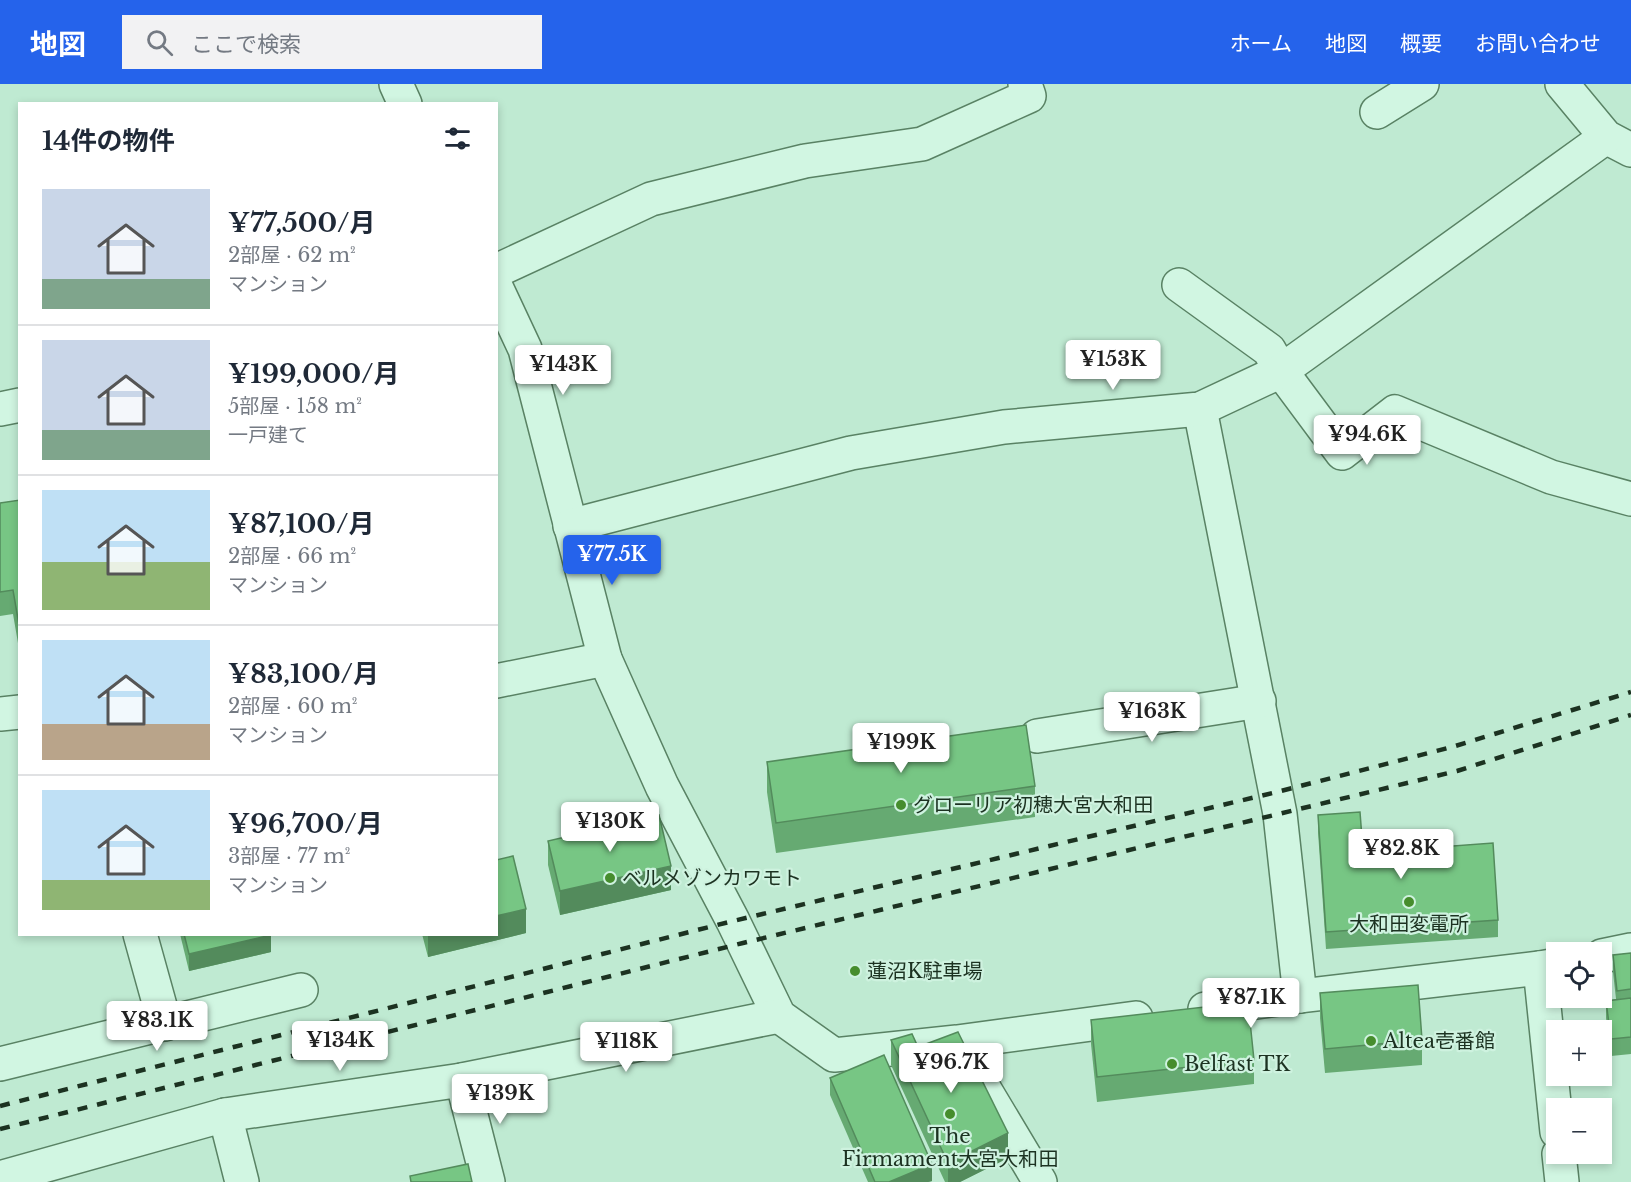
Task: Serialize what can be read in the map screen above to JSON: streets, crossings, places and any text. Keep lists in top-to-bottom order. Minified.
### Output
{"places":["グローリア初穂大宮大和田","ベルメゾンカワモト","大和田変電所","蓮沼K駐車場","Altea壱番館","Belfast TK","The Firmament大宮大和田"],"page":{"header":"地図","search":"ここで検索","nav":["ホーム","地図","概要","お問い合わせ"],"heading":"14件の物件","list":[{"name":"¥77,500/月","note":"2部屋 · 62 m² · マンション"},{"name":"¥199,000/月","note":"5部屋 · 158 m² · 一戸建て"},{"name":"¥87,100/月","note":"2部屋 · 66 m² · マンション"},{"name":"¥83,100/月","note":"2部屋 · 60 m² · マンション"},{"name":"¥96,700/月","note":"3部屋 · 77 m² · マンション"}],"price":["¥153K","¥143K","¥94.6K","¥77.5K","¥163K","¥199K","¥130K","¥82.8K","¥87.1K","¥83.1K","¥134K","¥118K","¥96.7K","¥139K"],"map_buttons":["+","−"]}}
